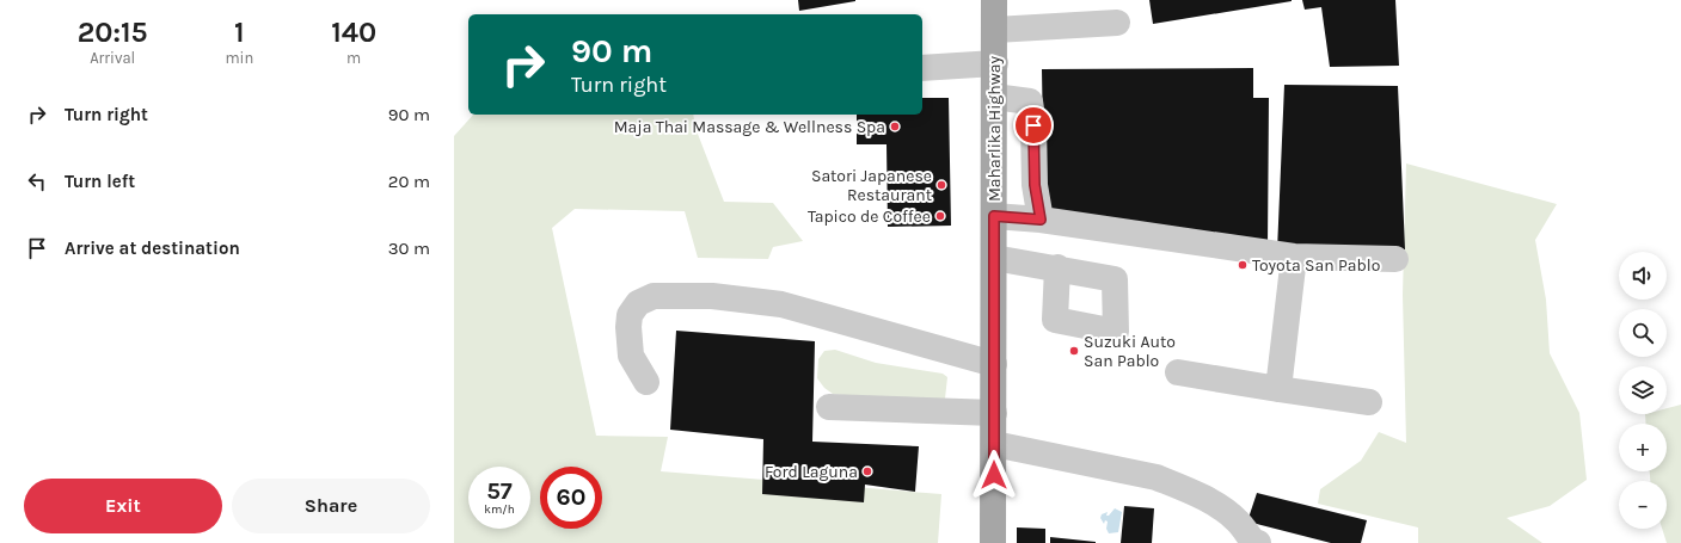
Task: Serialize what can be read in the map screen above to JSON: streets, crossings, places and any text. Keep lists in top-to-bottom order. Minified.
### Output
{"streets":{"main road":["Maharlika Highway"]},"places":["Maja Thai Massage & Wellness Spa","Satori Japanese Restaurant","Tapico de Coffee","Toyota San Pablo","Suzuki Auto San Pablo","Ford Laguna"],"page":{"eta":["20:15","Arrival","1","min","140","m"],"turn":["90 m","Turn right"],"list":[{"name":"Turn right","value":"90 m"},{"name":"Turn left","value":"20 m"},{"name":"Arrive at destination","value":"30 m"}],"map_buttons":["+","−"],"speed":"57 km/h","limit":"60","buttons":["Exit","Share"]}}
